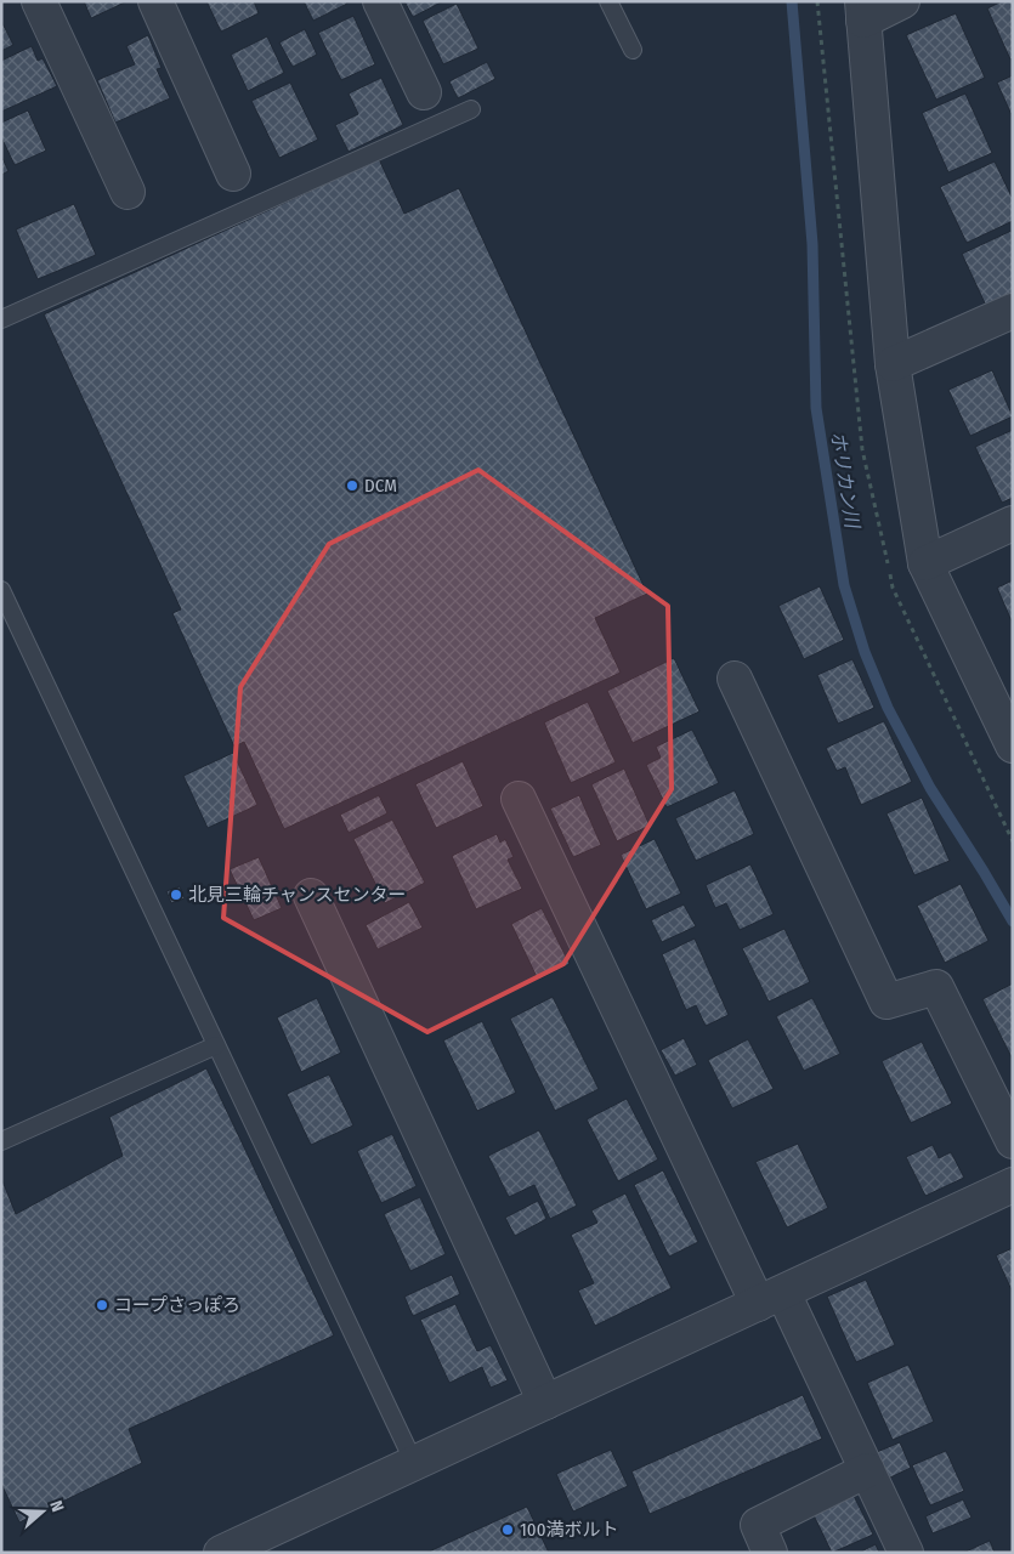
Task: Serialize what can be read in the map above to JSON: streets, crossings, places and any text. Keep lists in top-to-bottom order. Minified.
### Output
{"water":["ホリカン川"],"places":["DCM","北見三輪チャンスセンター","コープさっぽろ","100満ボルト"],"north":"right"}
